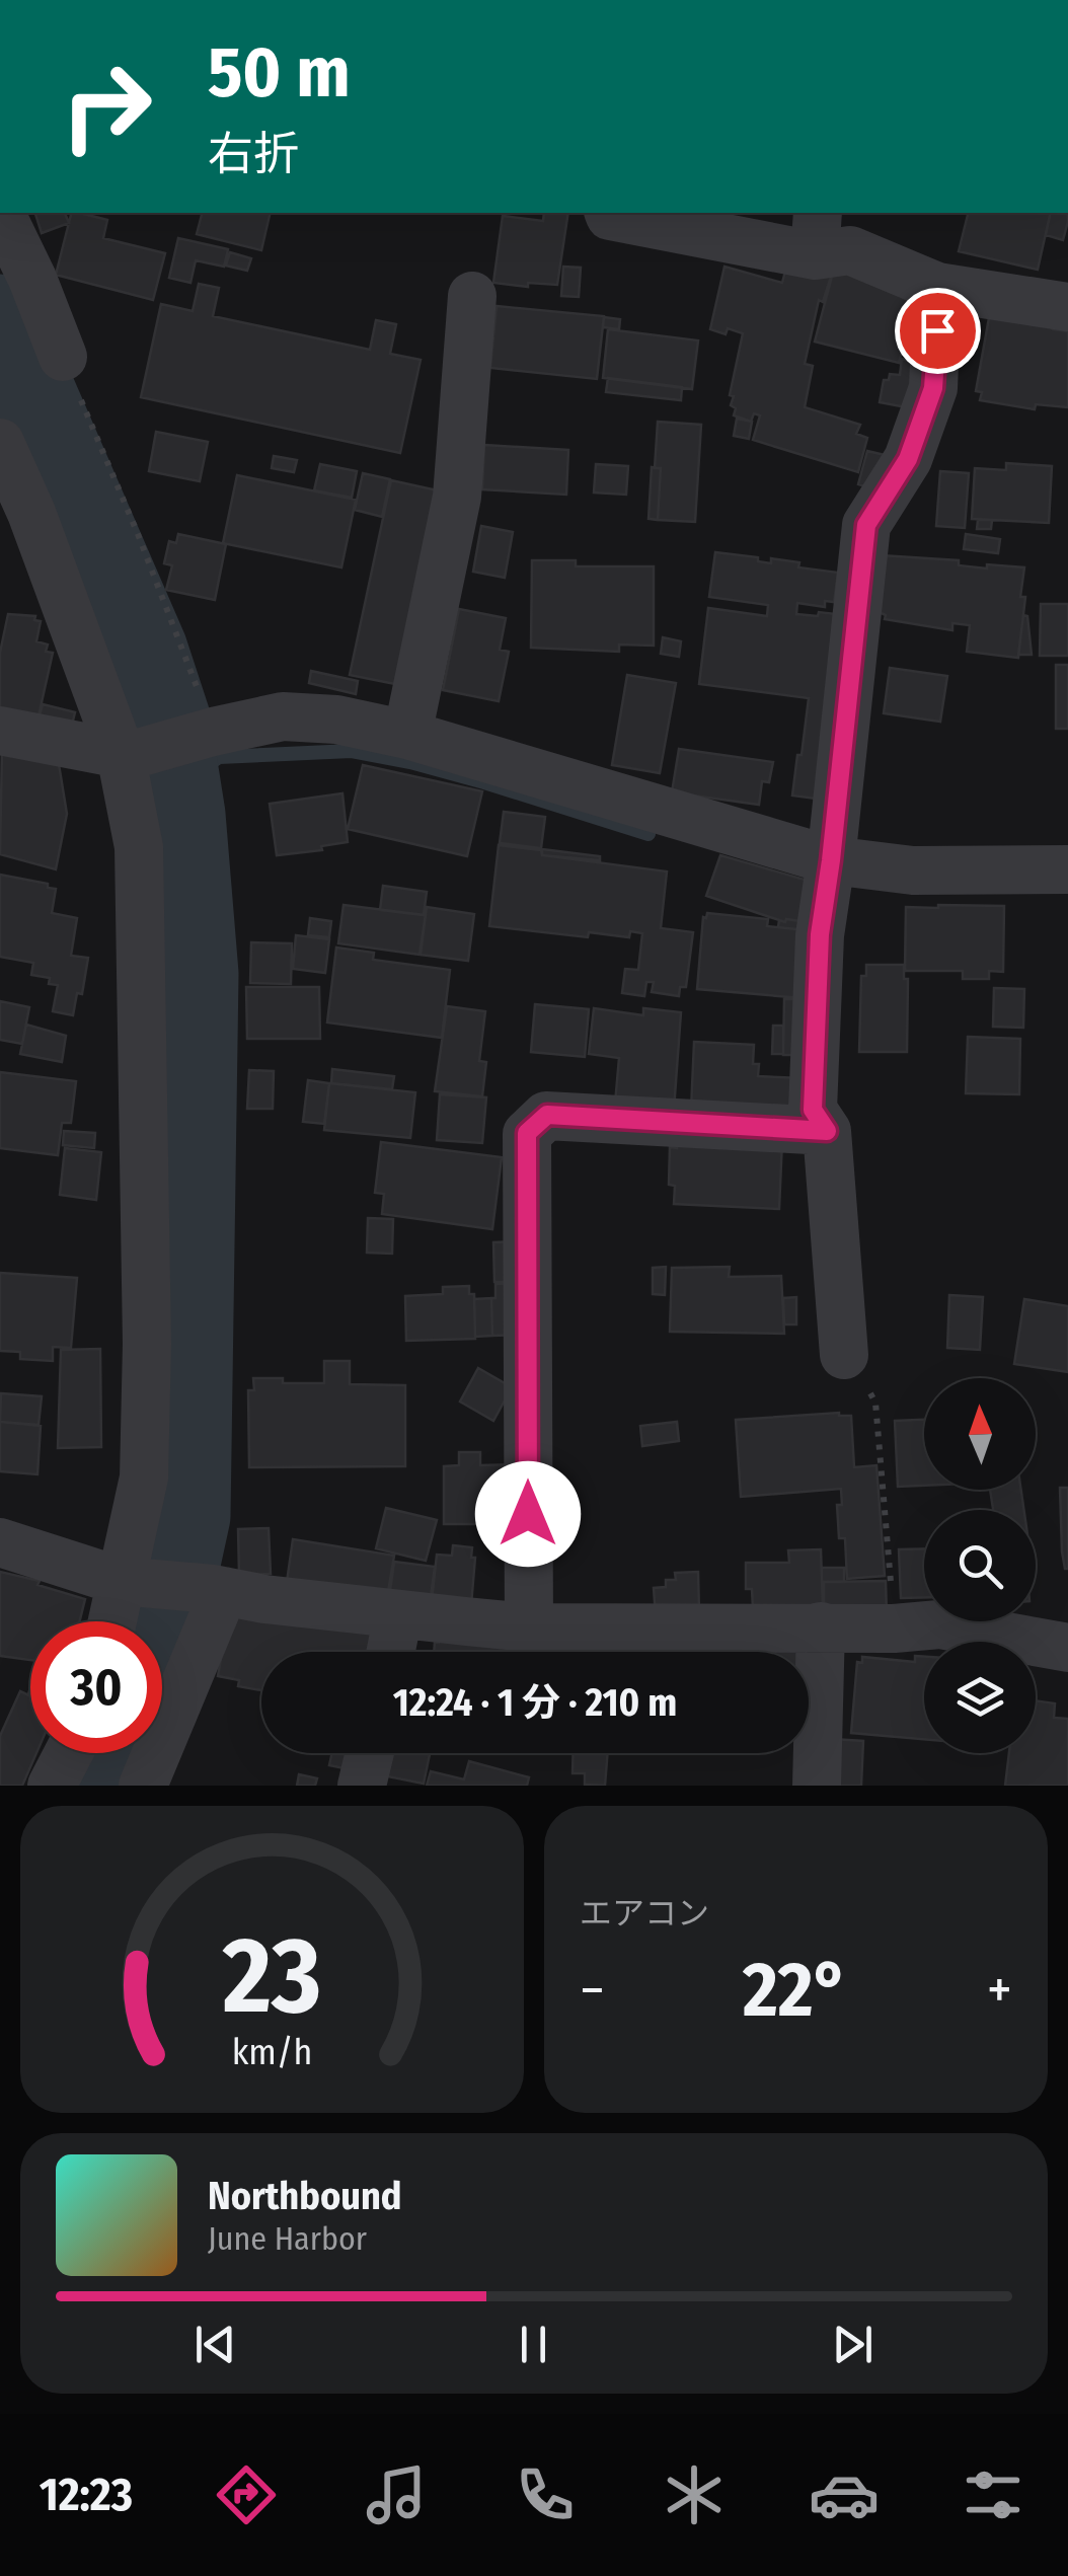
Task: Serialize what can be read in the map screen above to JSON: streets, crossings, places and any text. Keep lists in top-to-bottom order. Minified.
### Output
{"north":"top","page":{"turn":["50 m","右折"],"limit":"30","trip":"12:24 · 1 分 · 210 m","tile":"エアコン","heat":["−","22°","+"],"song":["Northbound","June Harbor"],"tabs":"12:23","gauge":["23","km/h"]}}
